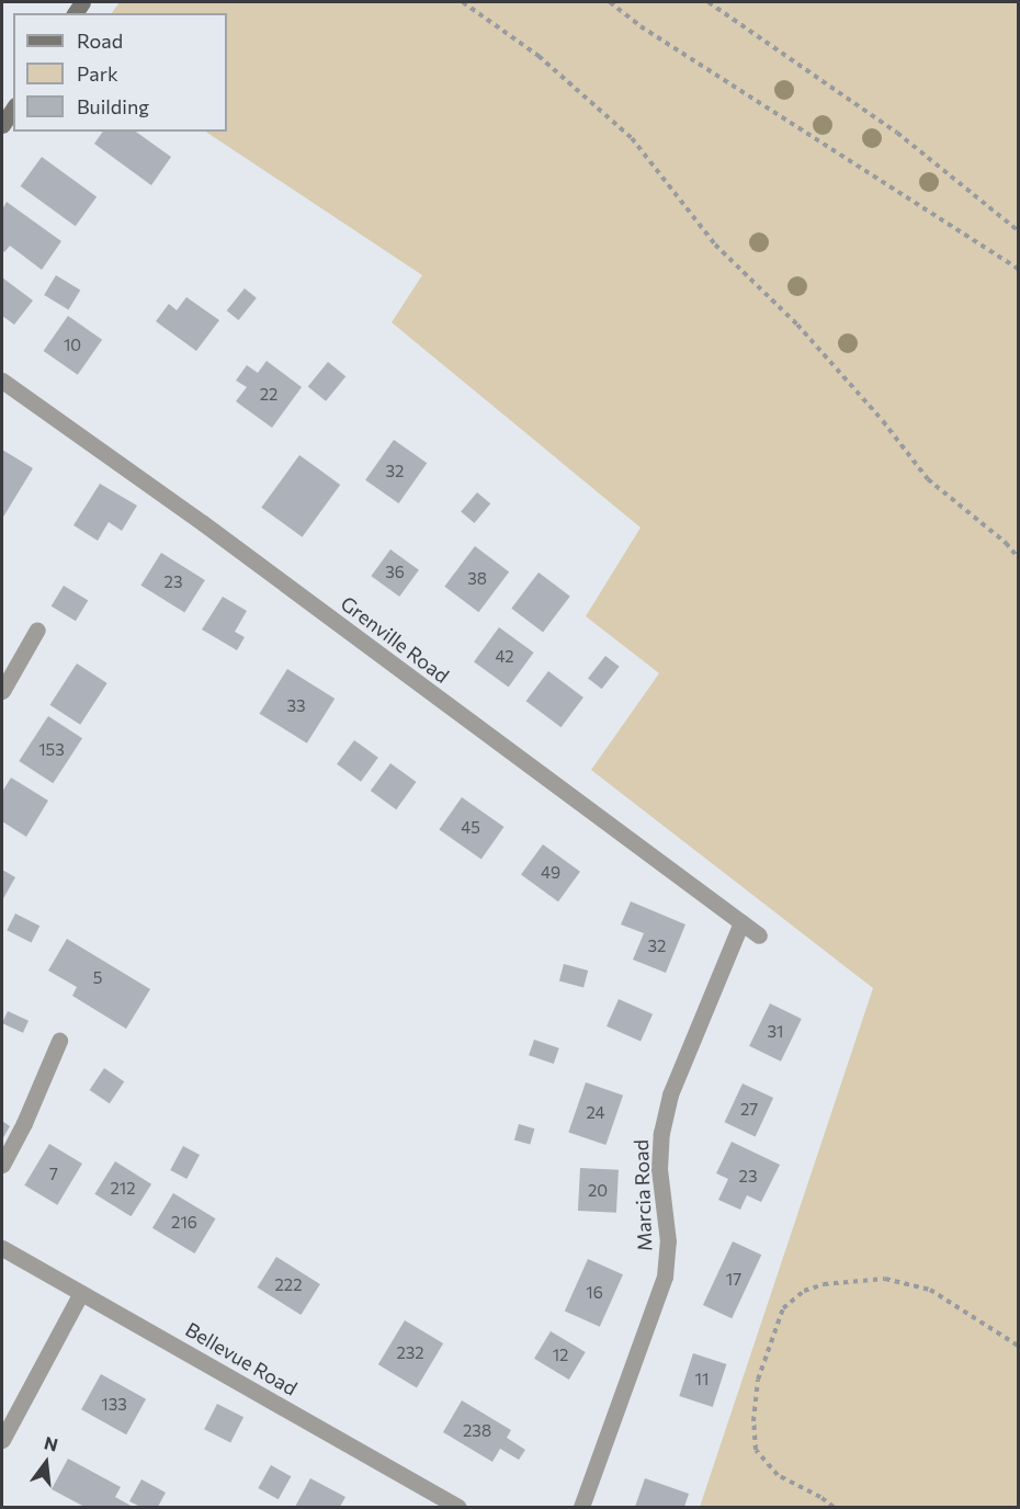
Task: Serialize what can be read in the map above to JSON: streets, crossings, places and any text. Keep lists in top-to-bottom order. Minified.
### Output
{"streets":{"street":["Grenville Road","Marcia Road","Bellevue Road"]},"crossings":[["Grenville Road","Marcia Road"]],"house_numbers":["10","22","32","36","38","23","42","33","153","45","49","32","5","31","27","24","7","23","212","20","216","17","222","16","232","12","11","133","238"],"legend":["Road","Park","Building"],"north":"top"}
